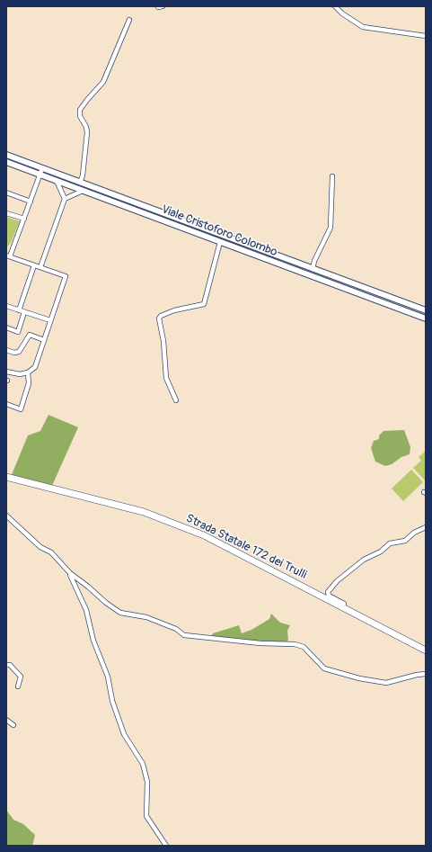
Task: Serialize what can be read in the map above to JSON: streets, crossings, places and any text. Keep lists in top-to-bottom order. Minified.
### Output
{"streets":{"main road":["Viale Cristoforo Colombo","Strada Statale 172 dei Trulli"]}}
